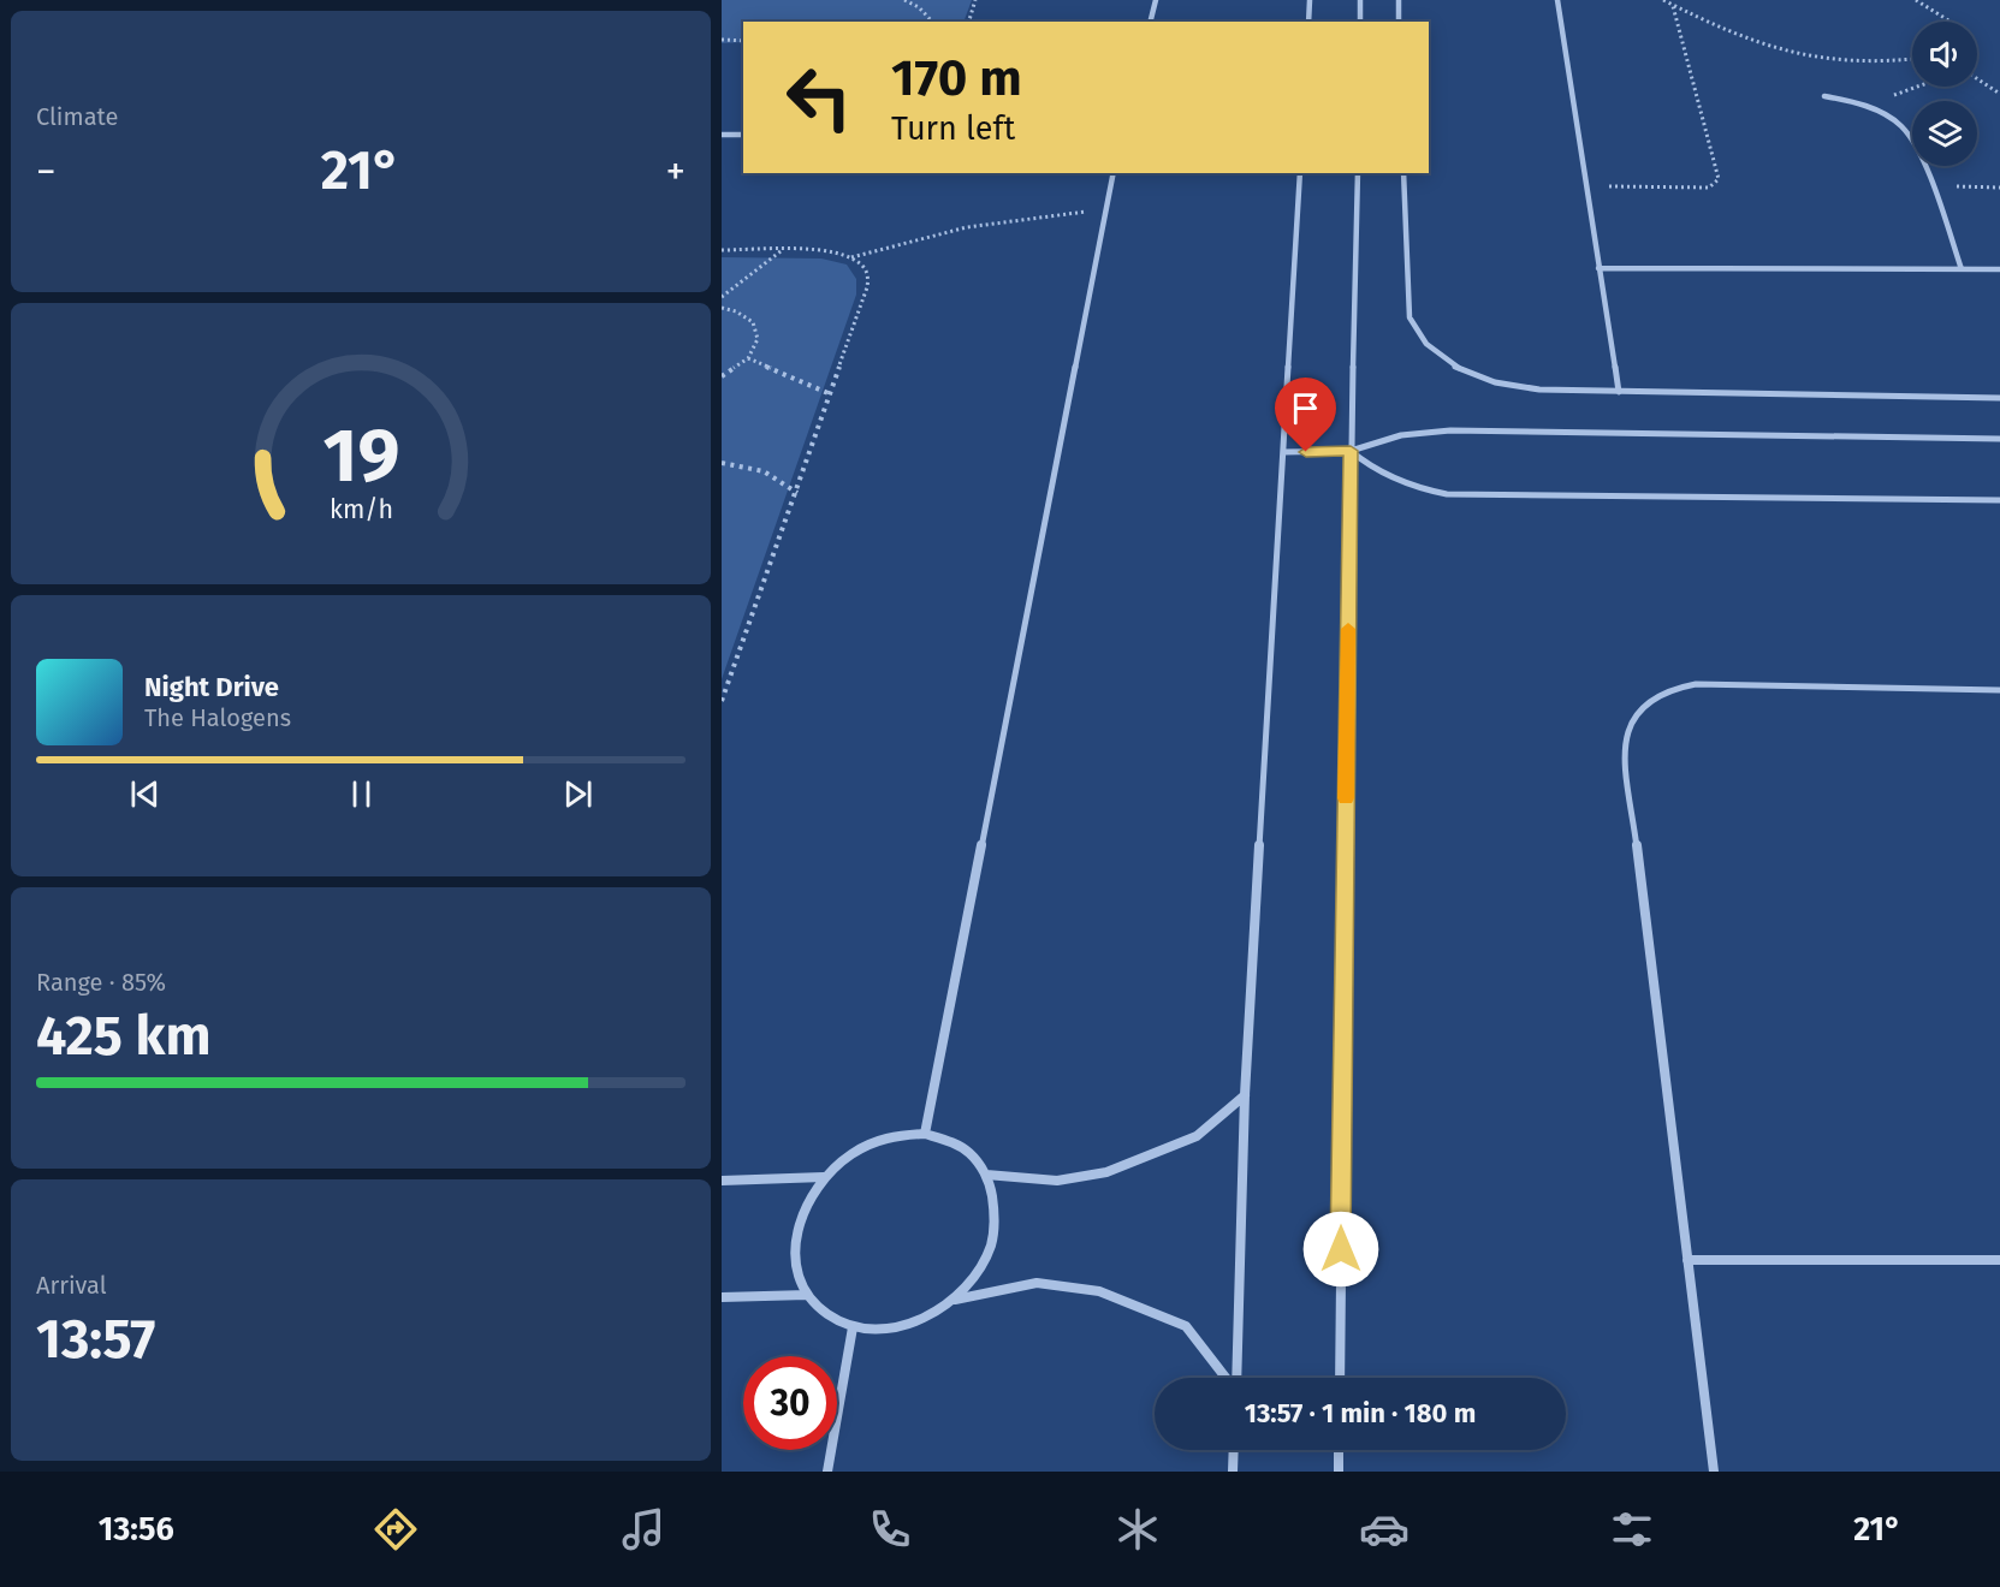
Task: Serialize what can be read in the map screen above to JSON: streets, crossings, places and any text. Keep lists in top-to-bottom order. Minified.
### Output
{"page":{"tile":["Climate",["Range · 85%","425 km"],["Arrival","13:57"]],"turn":["170 m","Turn left"],"heat":["−","21°","+"],"song":["Night Drive","The Halogens"],"limit":"30","trip":"13:57 · 1 min · 180 m","tabs":["13:56","21°"],"gauge":["19","km/h"]}}
